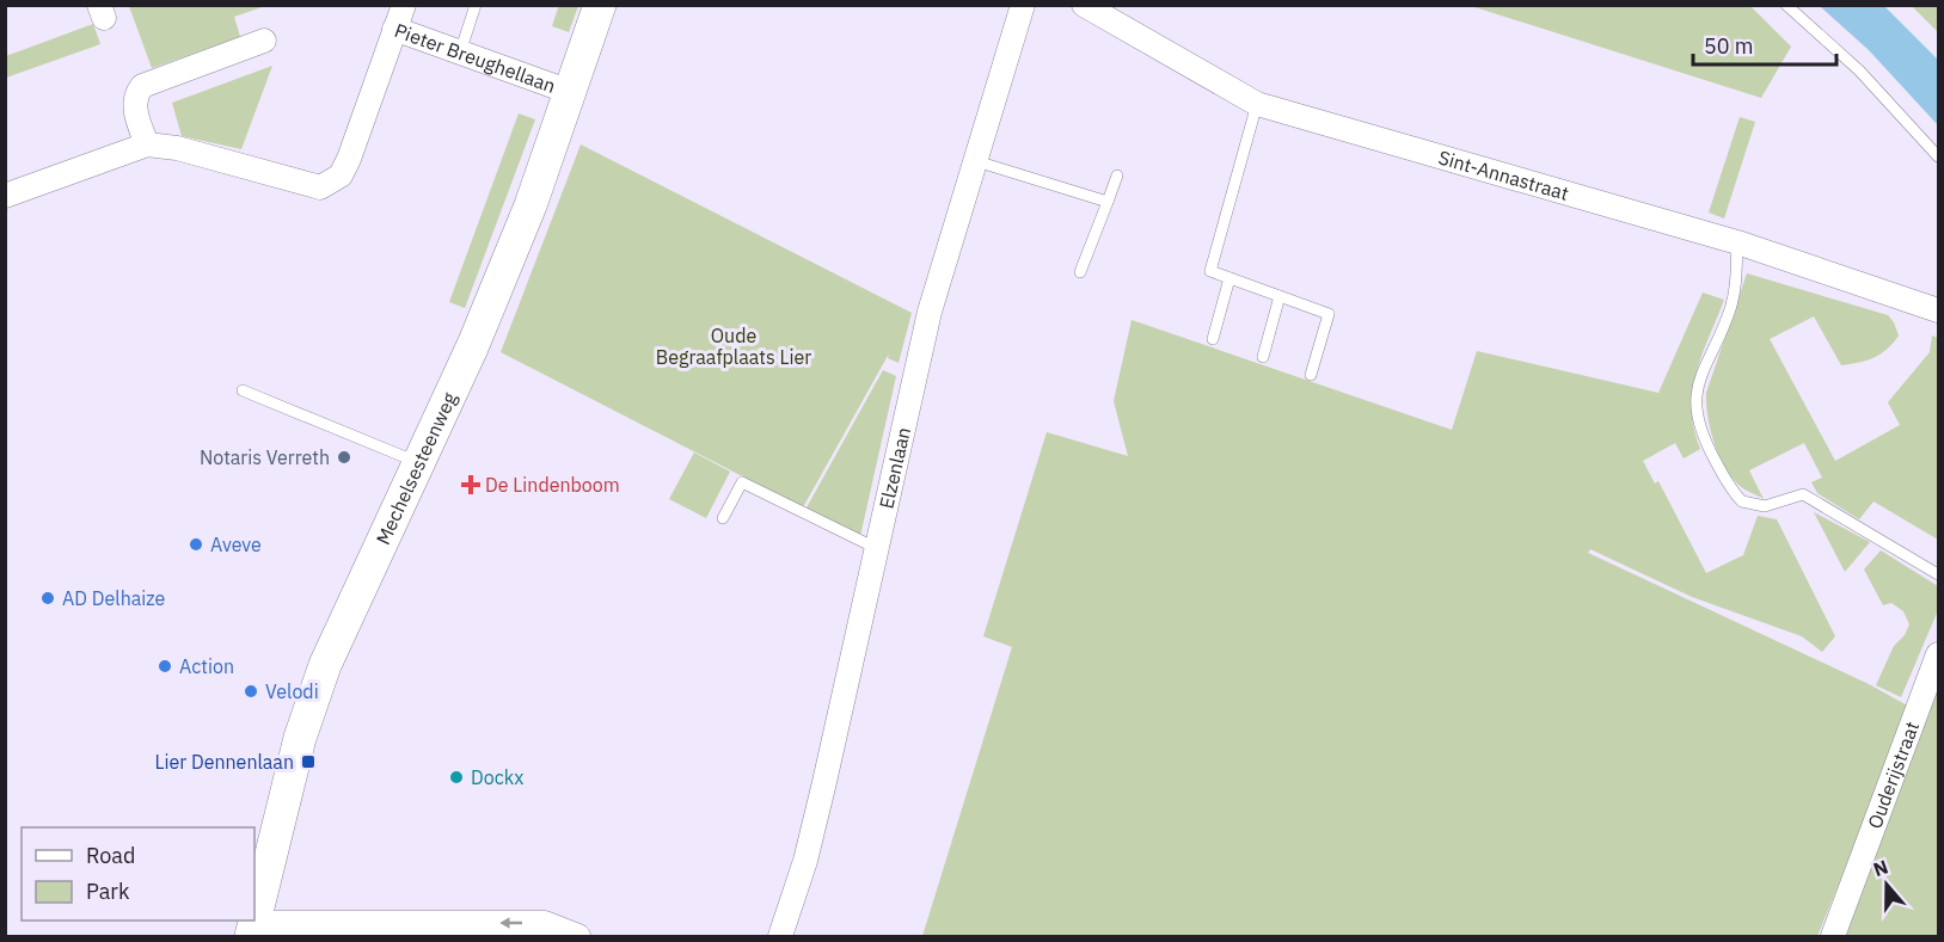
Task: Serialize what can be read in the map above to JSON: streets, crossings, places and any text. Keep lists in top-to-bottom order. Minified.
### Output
{"streets":{"street":["Pieter Breughellaan","Sint-Annastraat","Mechelsesteenweg","Elzenlaan","Ouderijstraat"]},"crossings":[["Pieter Breughellaan","Mechelsesteenweg"]],"parks":["Oude Begraafplaats Lier"],"places":{"other":["Notaris Verreth","Aveve","AD Delhaize","Action","Velodi","Dockx"],"health":["De Lindenboom"],"transit":["Lier Dennenlaan"]},"legend":["Road","Park"],"scale_bar":"50 m","north":"top"}
